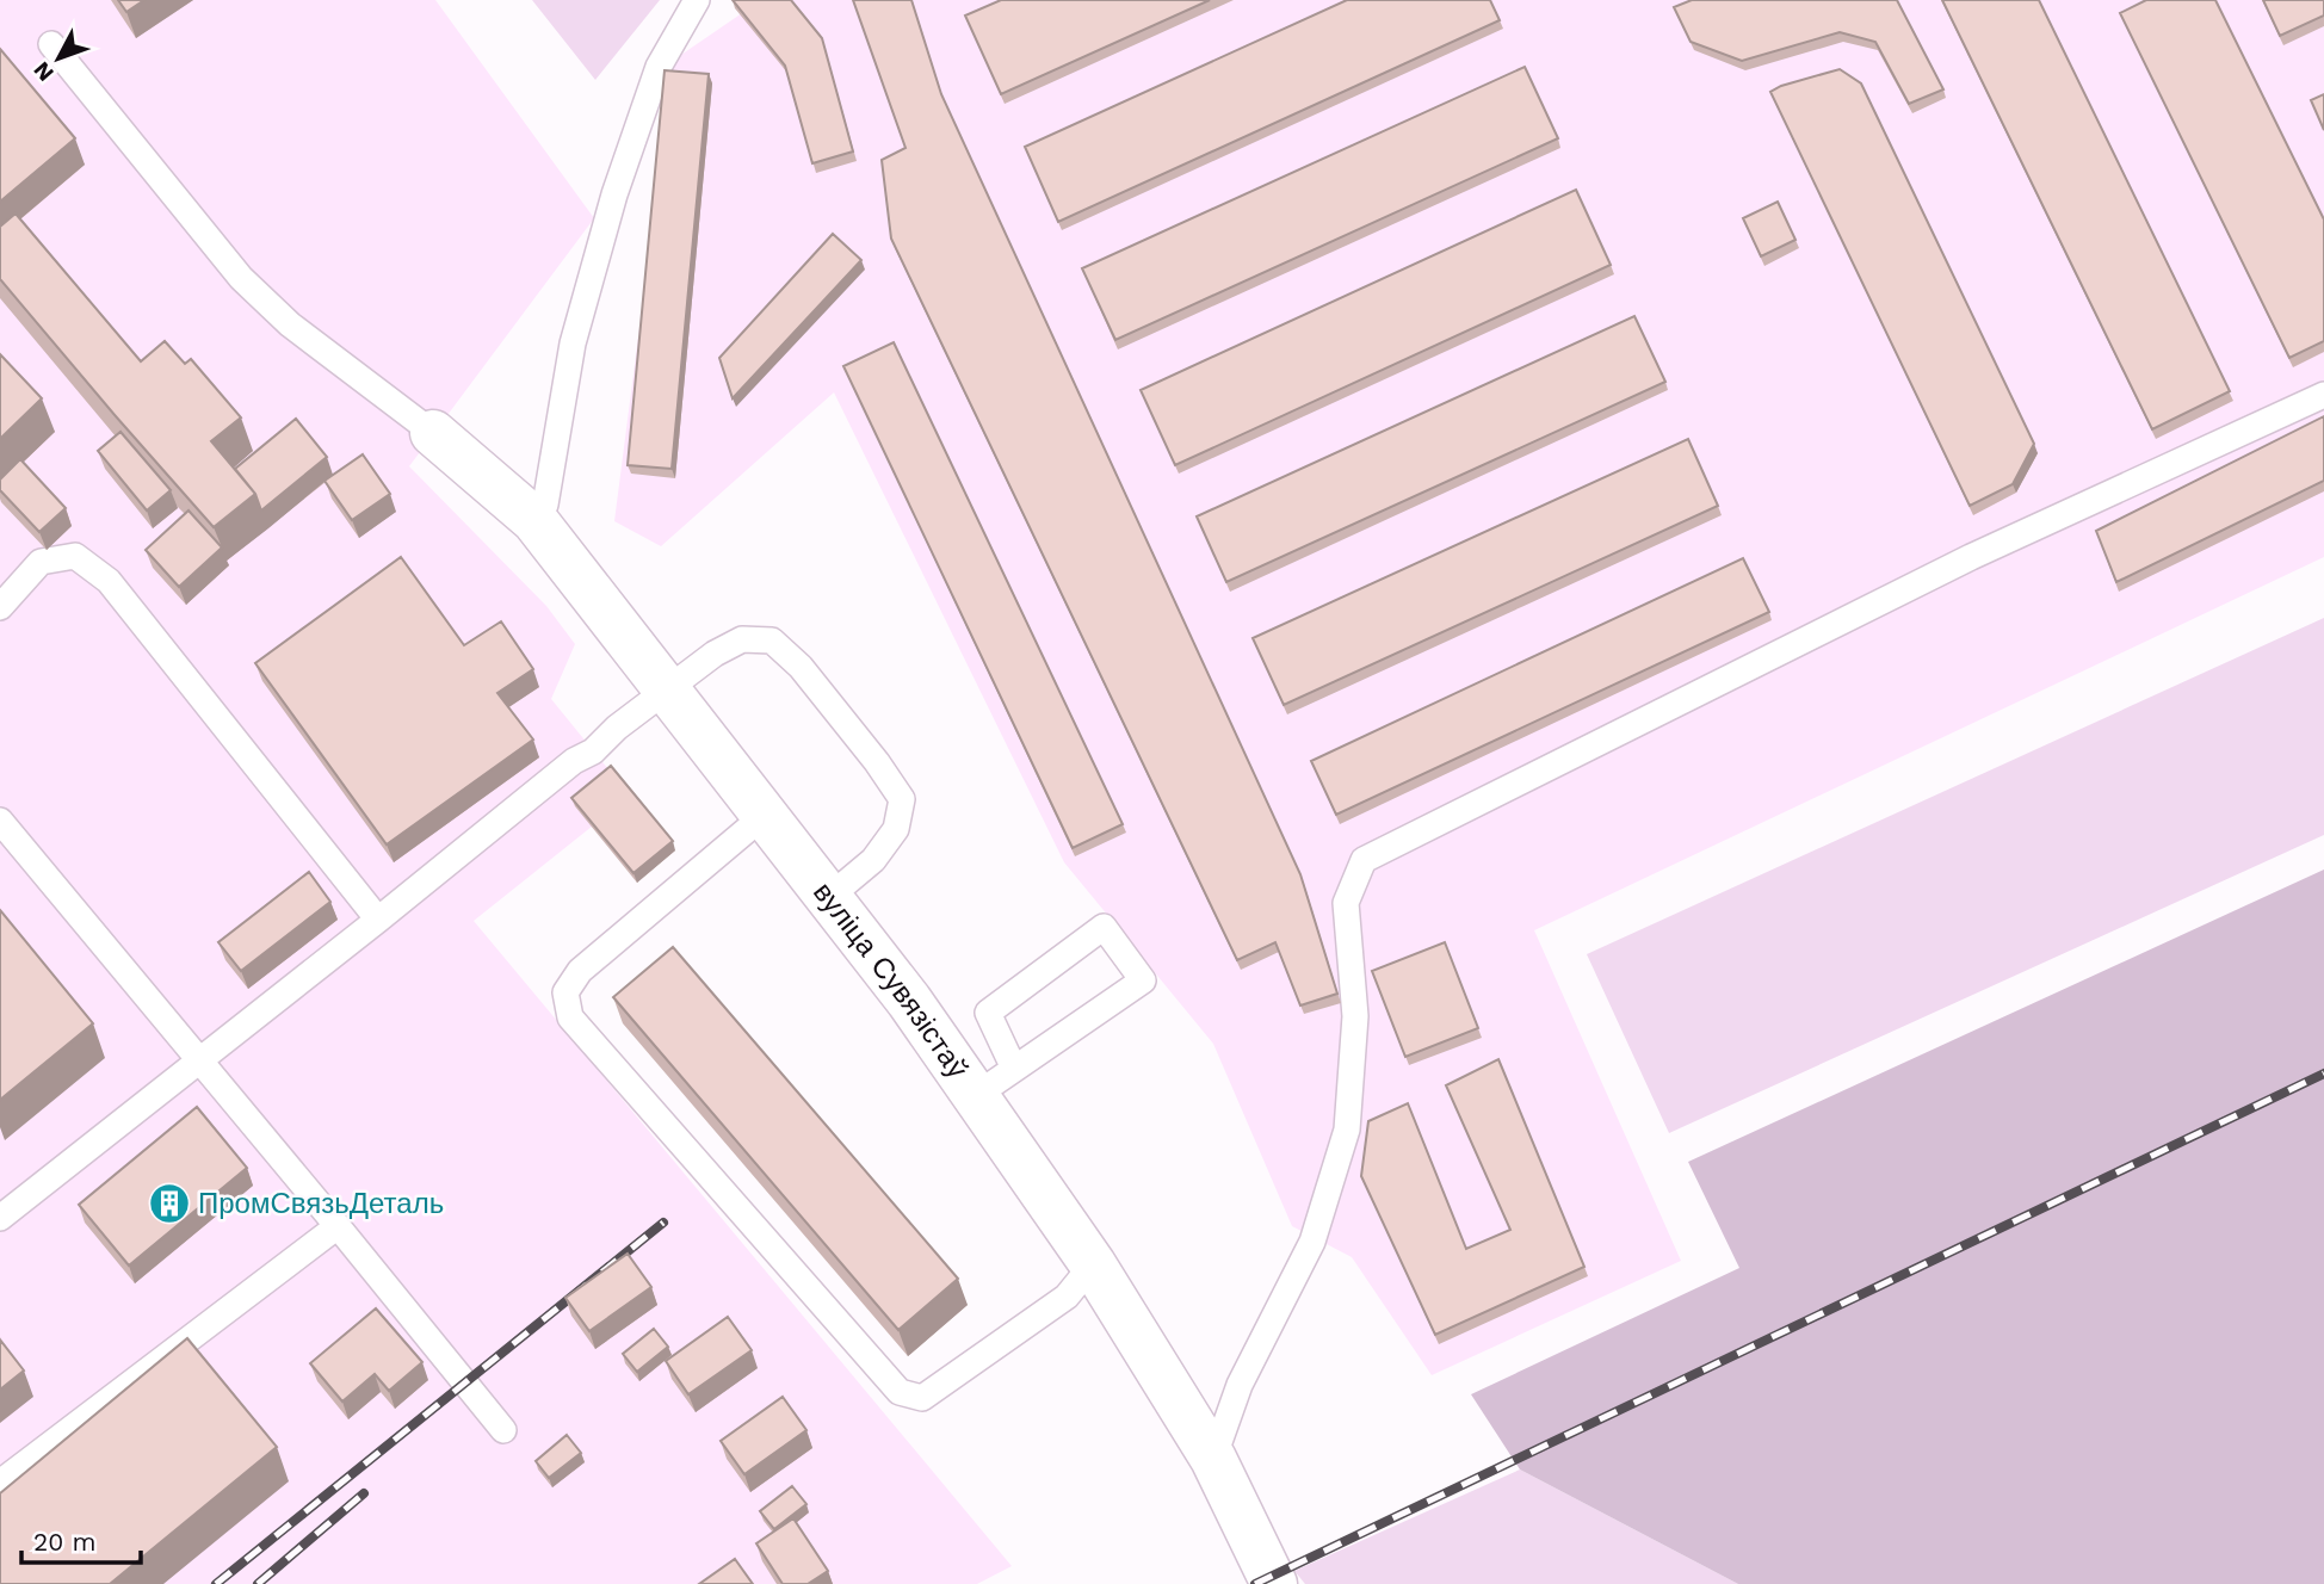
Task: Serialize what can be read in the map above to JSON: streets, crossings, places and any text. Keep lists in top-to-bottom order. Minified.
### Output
{"streets":{"street":["вуліца Сувязістаў"]},"places":{"building":["ПромСвязьДеталь"]},"scale_bar":"20 m","north":"bottom left"}
